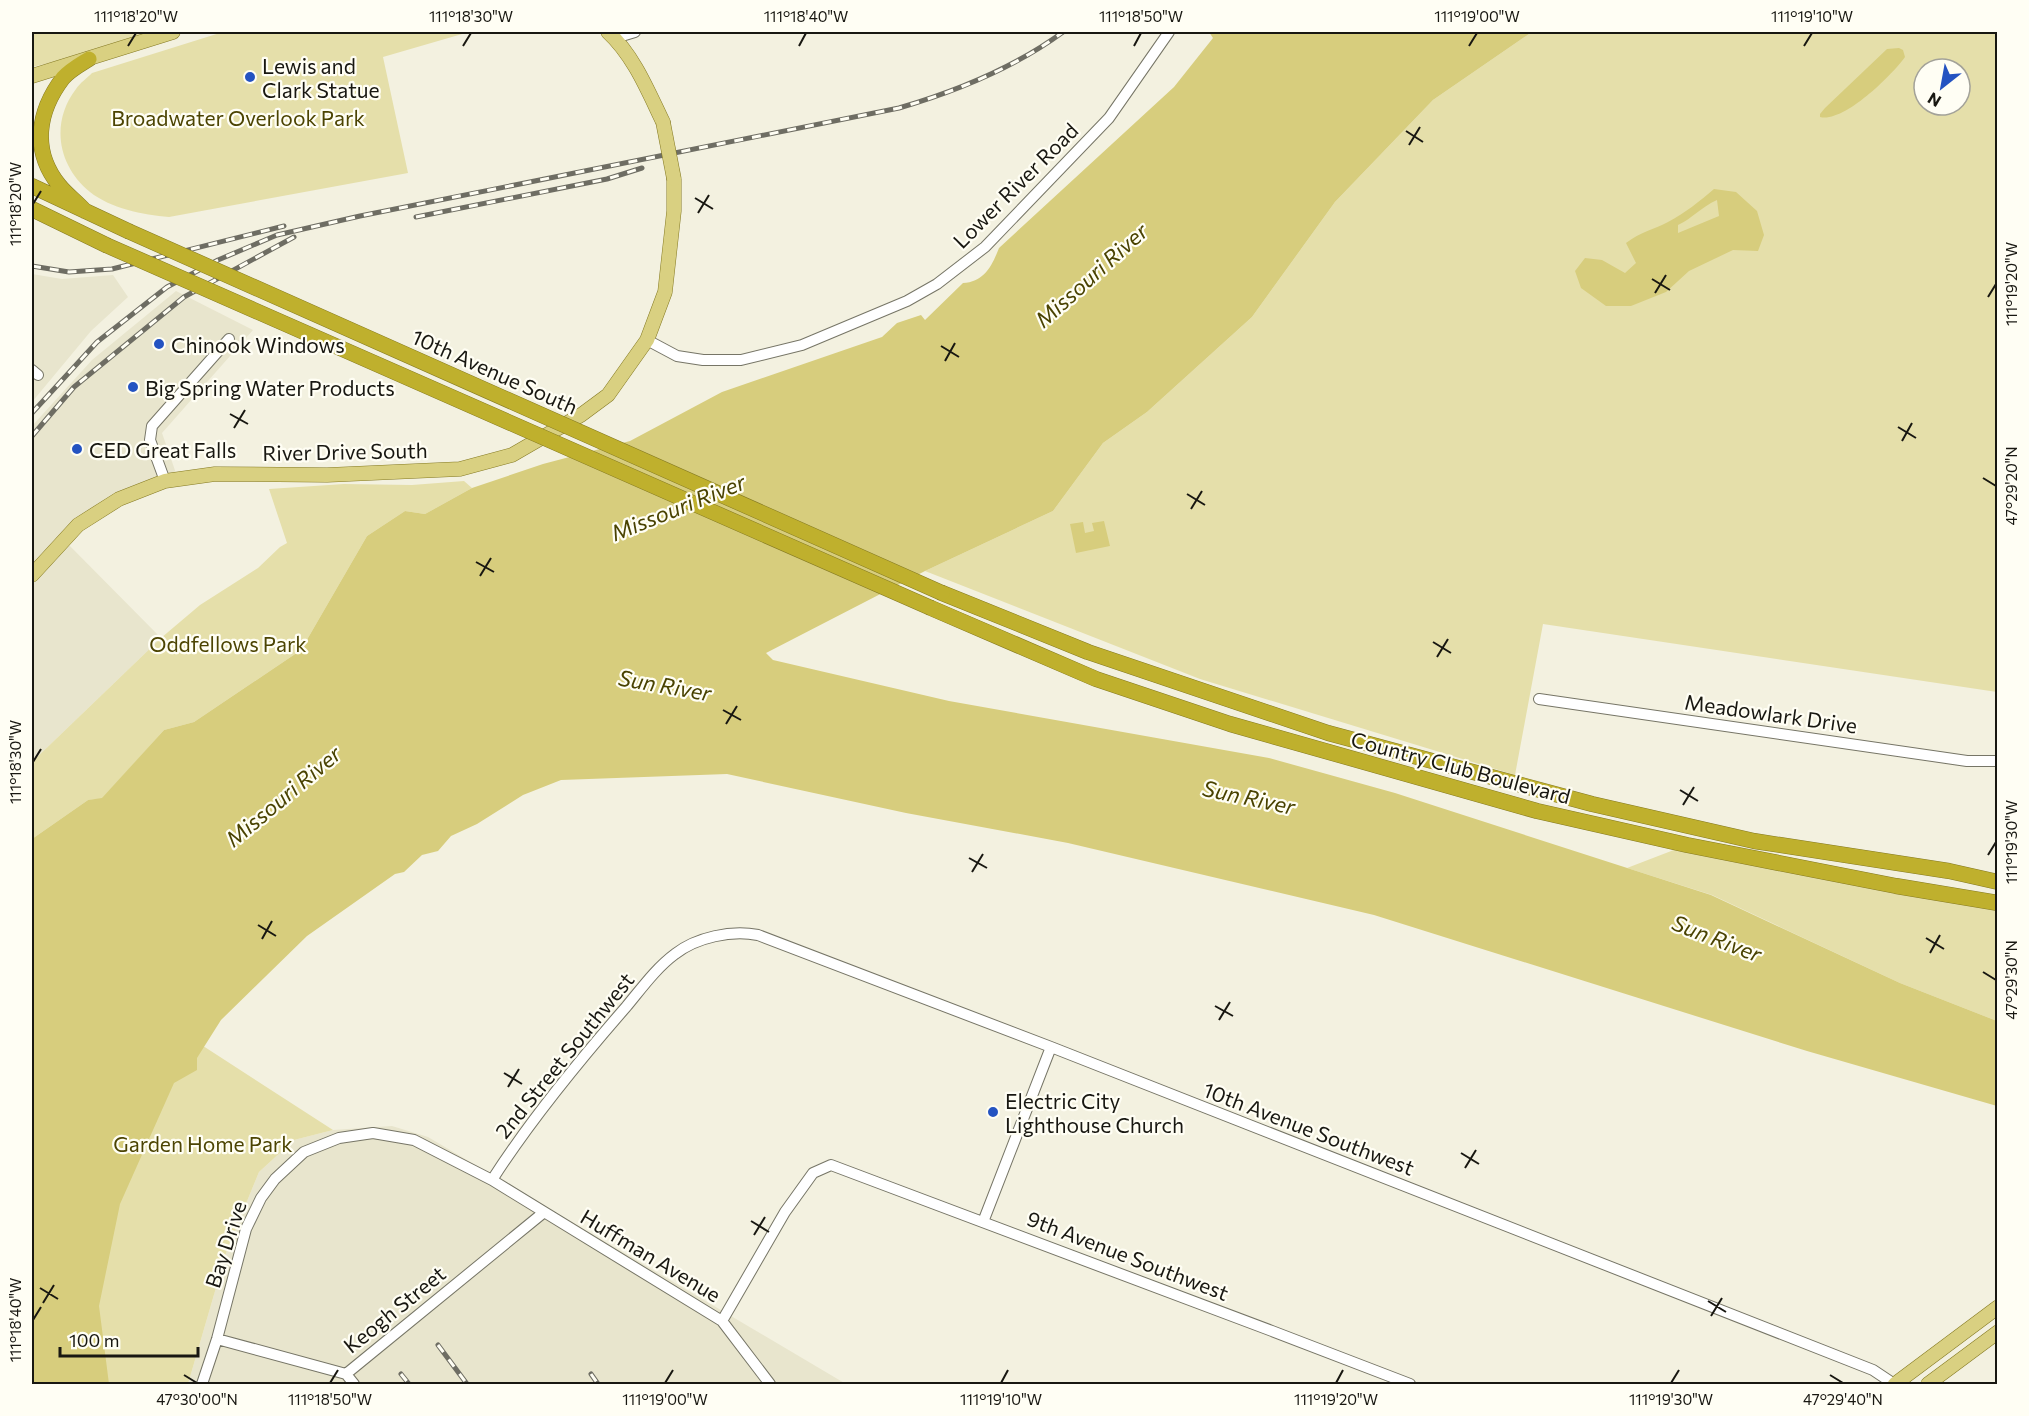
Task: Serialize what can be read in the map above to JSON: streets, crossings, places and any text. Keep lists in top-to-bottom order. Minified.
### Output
{"streets":{"highway":["10th Avenue South","Country Club Boulevard"],"main road":["River Drive South"],"street":["Lower River Road","Meadowlark Drive","2nd Street Southwest","10th Avenue Southwest","Bay Drive","Huffman Avenue","9th Avenue Southwest","Keogh Street"]},"crossings":[["Lower River Road","River Drive South"],["10th Avenue South","Country Club Boulevard"],["2nd Street Southwest","10th Avenue Southwest"],["2nd Street Southwest","Bay Drive"],["2nd Street Southwest","Huffman Avenue"],["Bay Drive","Huffman Avenue"],["Bay Drive","Keogh Street"],["Huffman Avenue","9th Avenue Southwest"],["Huffman Avenue","Keogh Street"]],"water":["Missouri River","Sun River"],"parks":["Broadwater Overlook Park","Oddfellows Park","Garden Home Park"],"places":["Lewis and Clark Statue","Chinook Windows","Big Spring Water Products","CED Great Falls","Electric City Lighthouse Church"],"scale_bar":"100 m","north":"bottom left","coordinates":["111°18'20\"W","111°18'30\"W","111°18'40\"W","111°18'50\"W","111°19'00\"W","111°19'10\"W","111°19'20\"W","47°29'20\"N","111°19'30\"W","47°29'30\"N","47°30'00\"N","47°29'40\"N"]}
